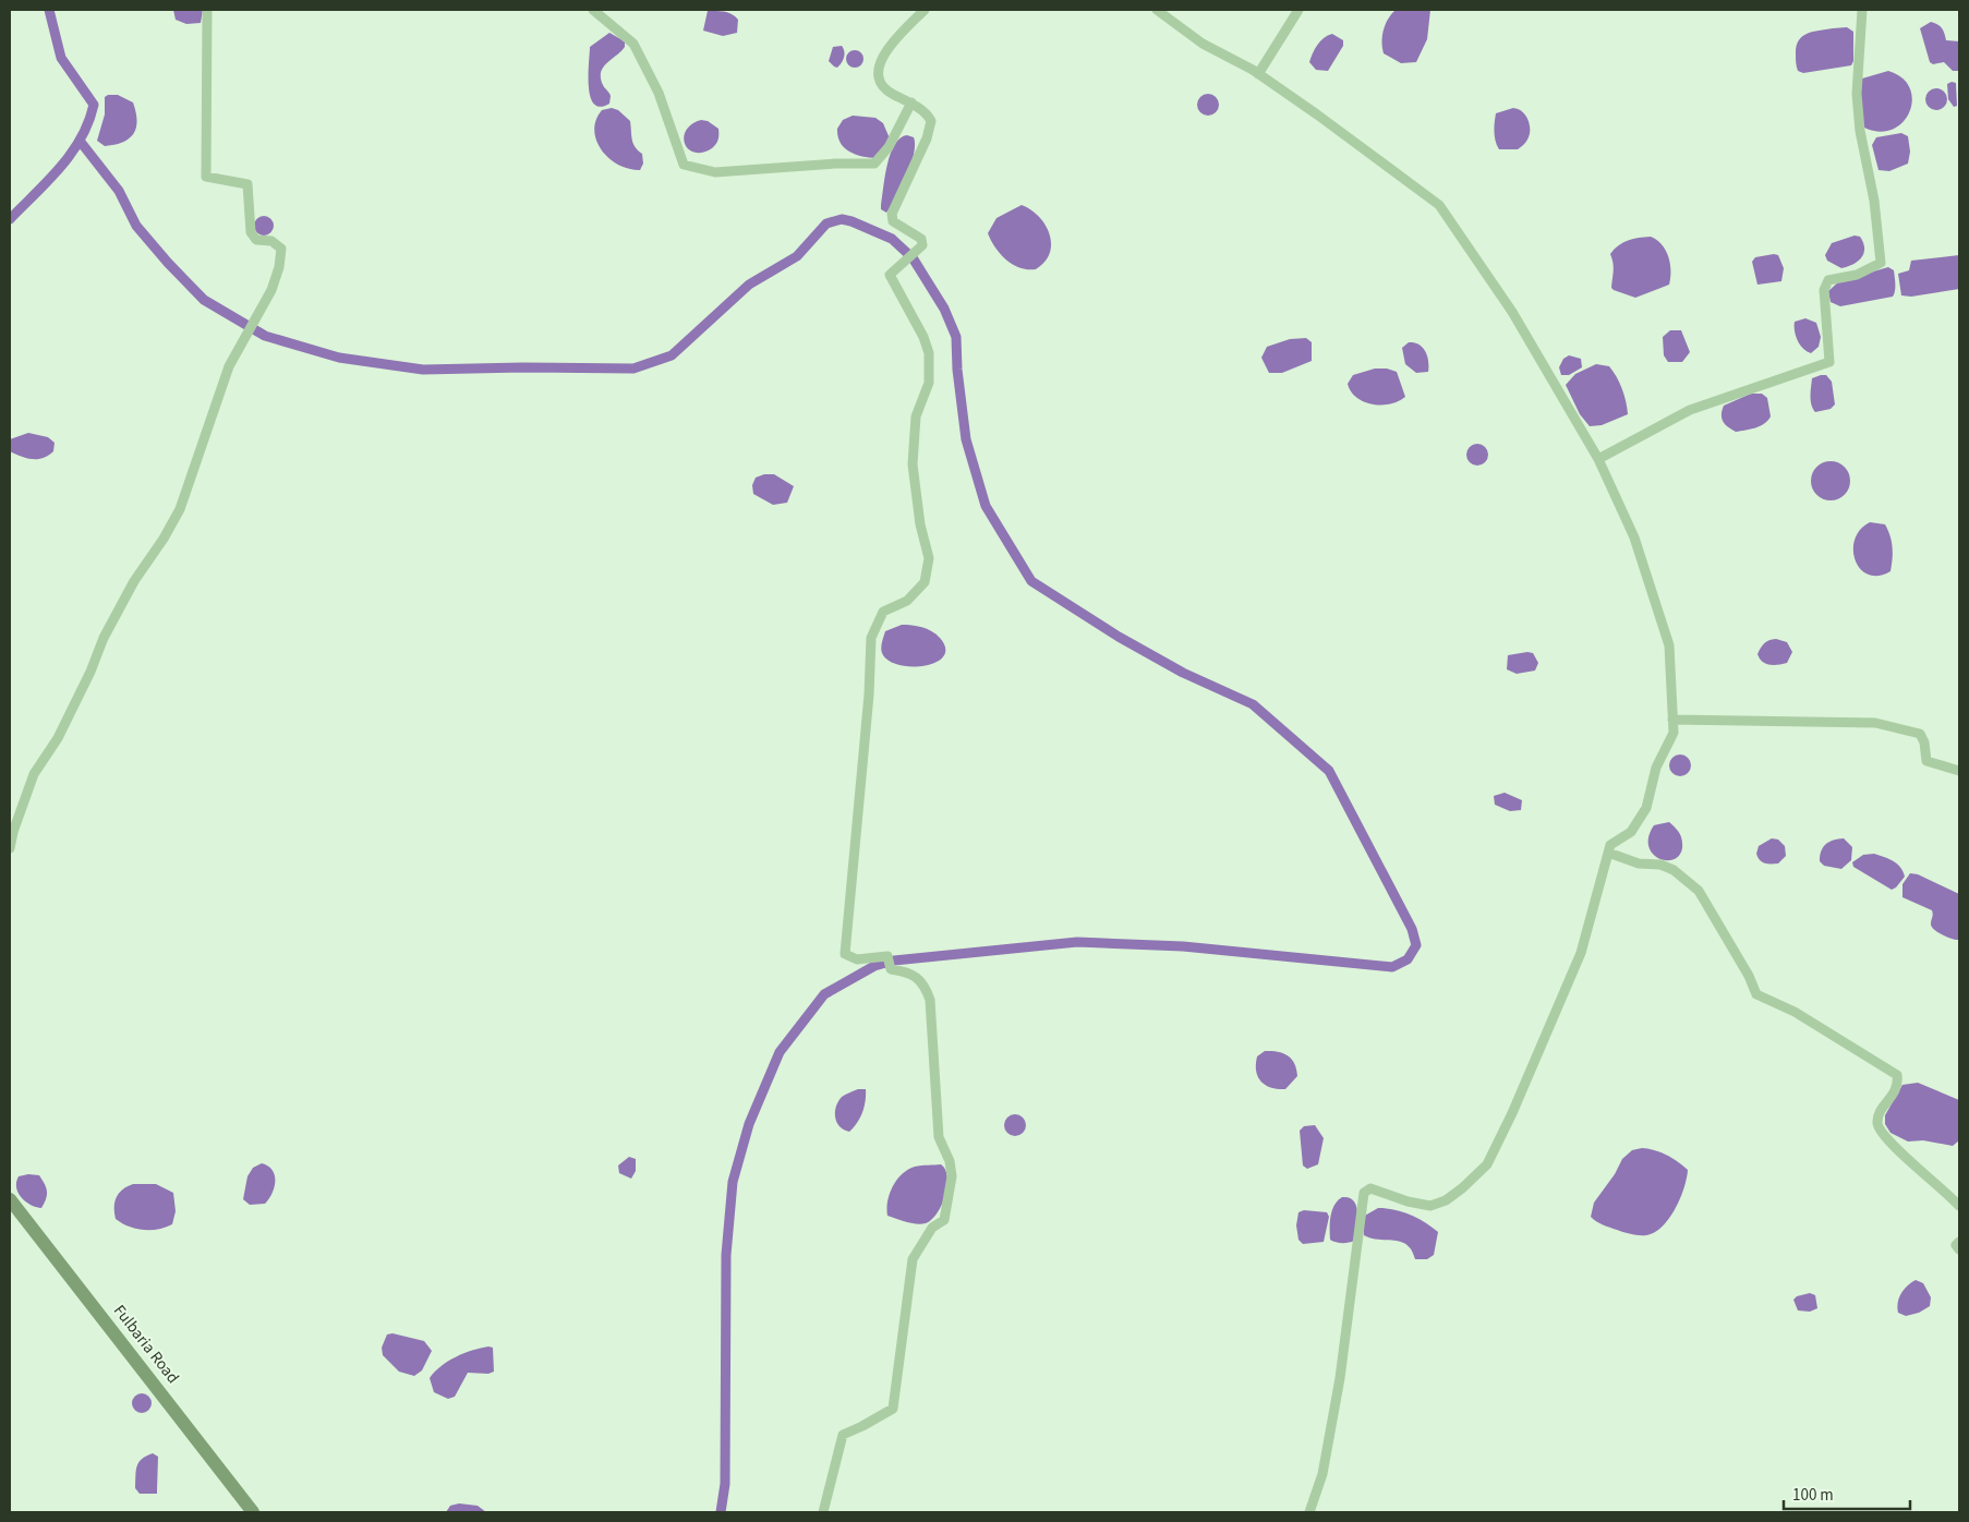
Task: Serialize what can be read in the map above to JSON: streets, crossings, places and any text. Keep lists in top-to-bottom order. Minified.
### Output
{"streets":{"main road":["Fulbaria Road"]},"scale_bar":"100 m"}
